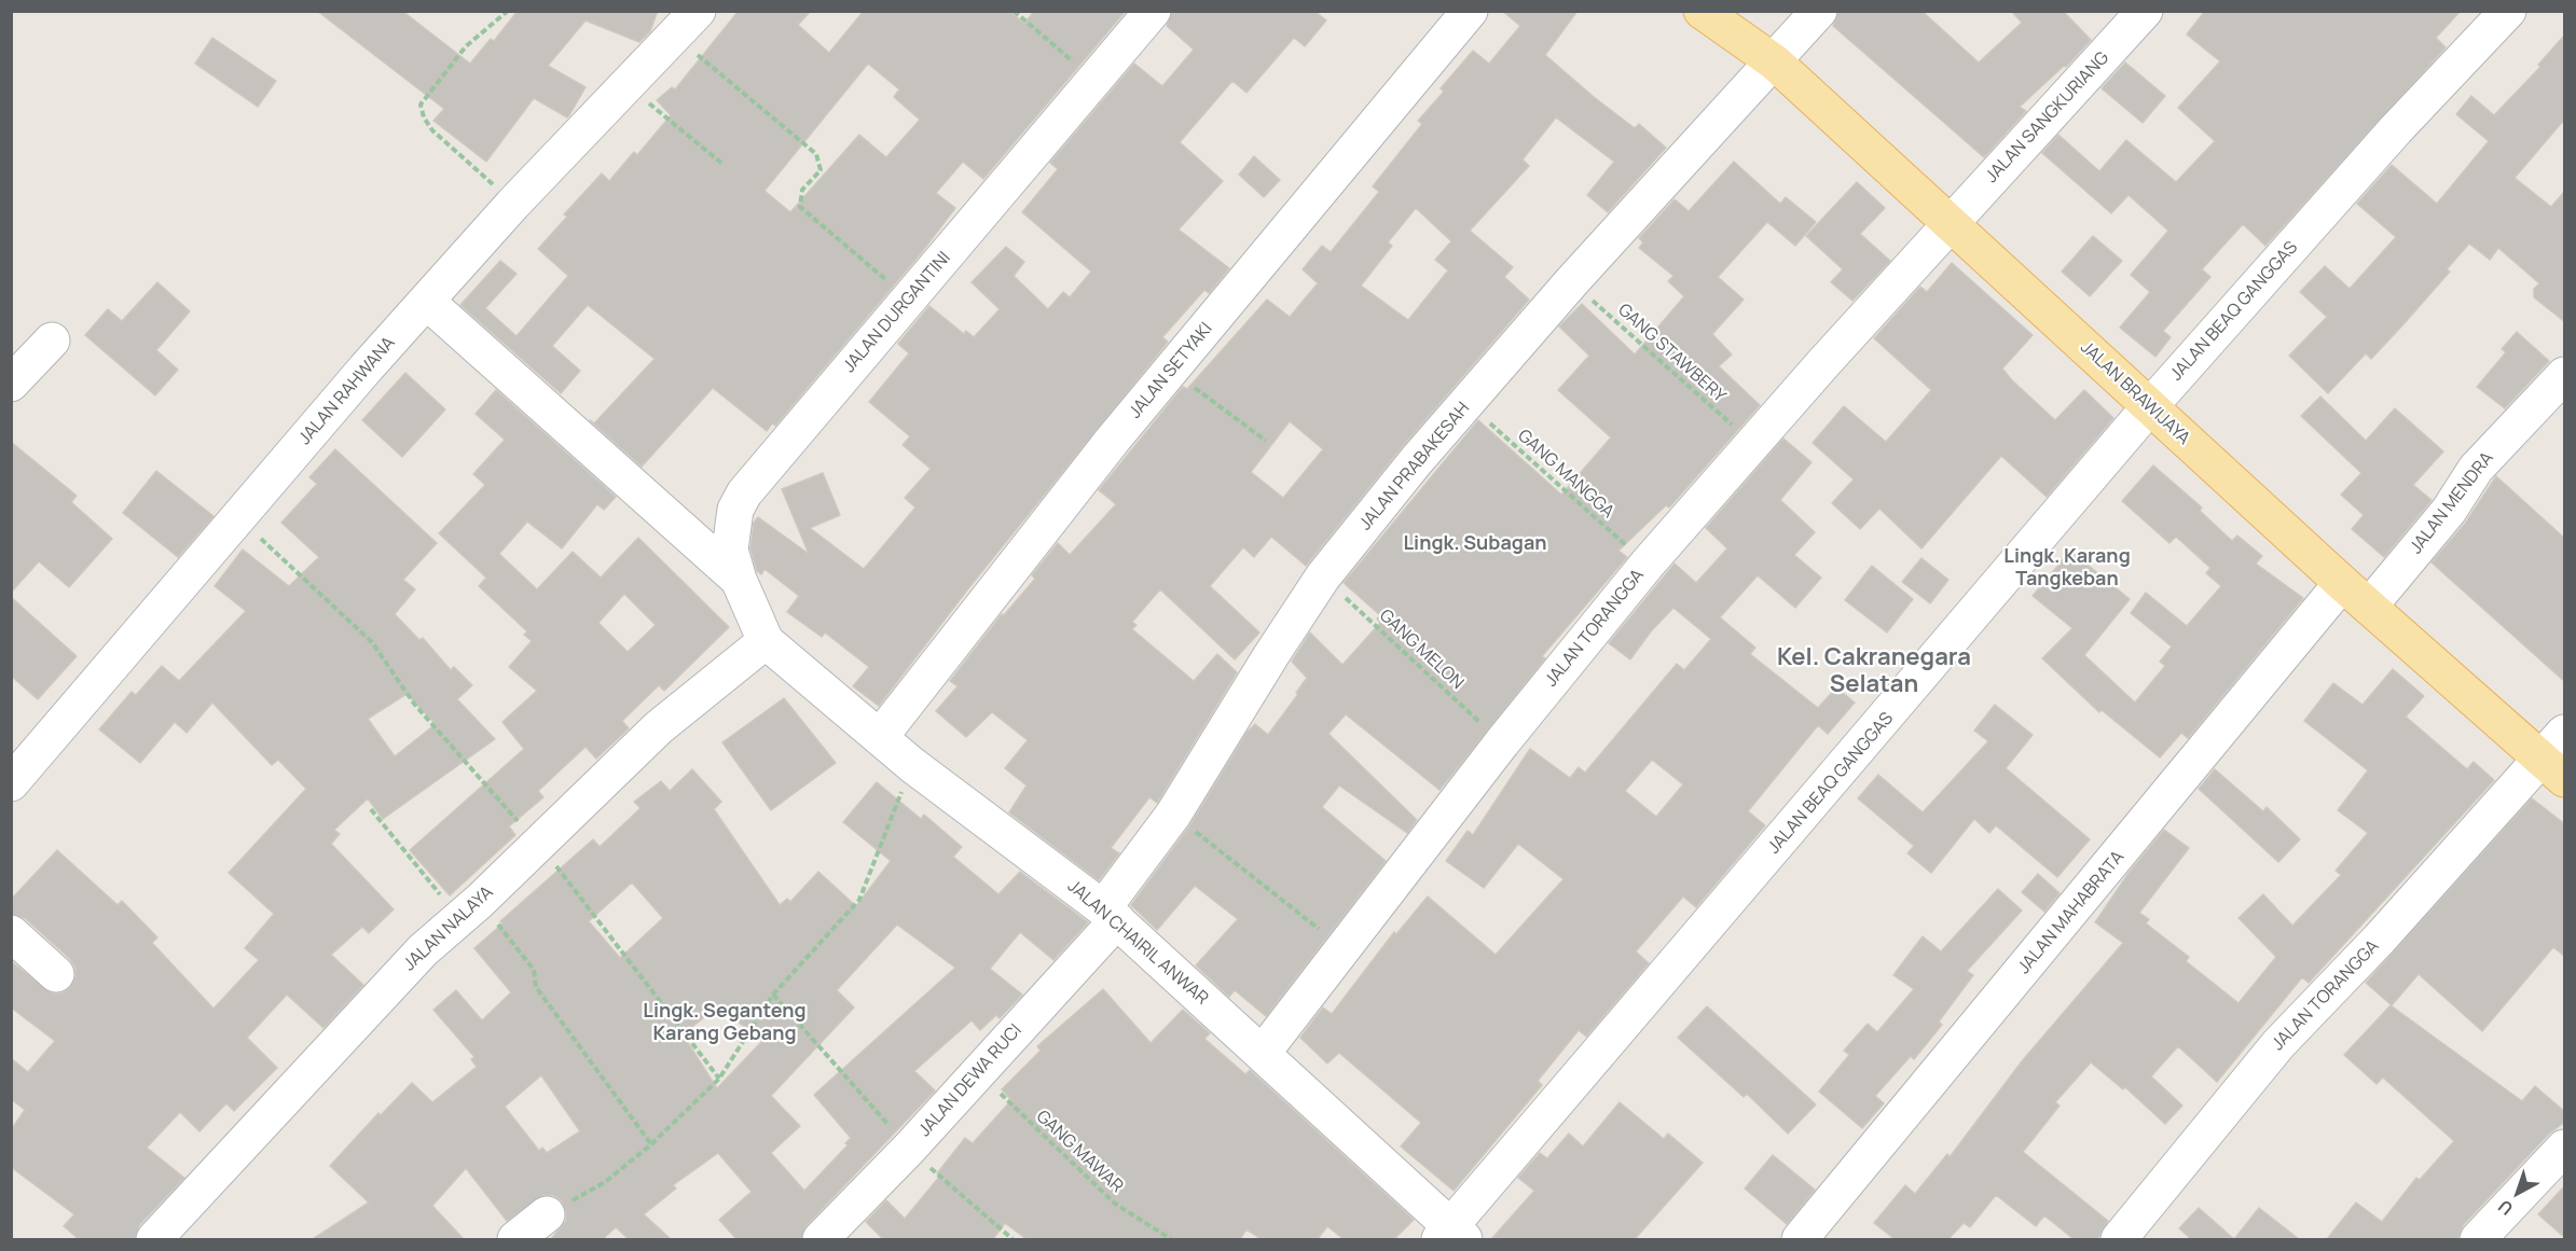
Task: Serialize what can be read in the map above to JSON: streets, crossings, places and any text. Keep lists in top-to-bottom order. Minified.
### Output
{"streets":{"main road":["JALAN BRAWIJAYA"],"street":["JALAN SANGKURIANG","JALAN BEAQ GANGGAS","JALAN DURGANTINI","JALAN SETYAKI","JALAN RAHWANA","JALAN PRABAKESAH","JALAN MENDRA","JALAN TORANGGA","JALAN MAHABRATA","JALAN NALAYA","JALAN CHAIRIL ANWAR","JALAN DEWA RUCI"],"path":["GANG STAWBERY","GANG MANGGA","GANG MELON","GANG MAWAR"]},"crossings":[["JALAN SANGKURIANG","JALAN BRAWIJAYA"],["JALAN SANGKURIANG","JALAN TORANGGA"],["JALAN BEAQ GANGGAS","JALAN BRAWIJAYA"],["JALAN BEAQ GANGGAS","JALAN CHAIRIL ANWAR"],["JALAN DURGANTINI","JALAN NALAYA"],["JALAN DURGANTINI","JALAN CHAIRIL ANWAR"],["GANG STAWBERY","JALAN PRABAKESAH"],["GANG STAWBERY","JALAN TORANGGA"],["JALAN SETYAKI","JALAN CHAIRIL ANWAR"],["JALAN BRAWIJAYA","JALAN PRABAKESAH"],["JALAN BRAWIJAYA","JALAN MENDRA"],["JALAN BRAWIJAYA","JALAN TORANGGA"],["JALAN BRAWIJAYA","JALAN MAHABRATA"],["JALAN PRABAKESAH","GANG MANGGA"],["JALAN PRABAKESAH","GANG MELON"],["JALAN PRABAKESAH","JALAN CHAIRIL ANWAR"],["JALAN PRABAKESAH","JALAN DEWA RUCI"],["GANG MANGGA","JALAN TORANGGA"],["JALAN TORANGGA","GANG MELON"],["JALAN TORANGGA","JALAN CHAIRIL ANWAR"],["JALAN NALAYA","JALAN CHAIRIL ANWAR"],["JALAN CHAIRIL ANWAR","JALAN DEWA RUCI"],["JALAN DEWA RUCI","GANG MAWAR"]],"districts":["Lingk. Subagan","Lingk. Karang Tangkeban","Kel. Cakranegara Selatan","Lingk. Seganteng Karang Gebang"],"north":"bottom left"}
